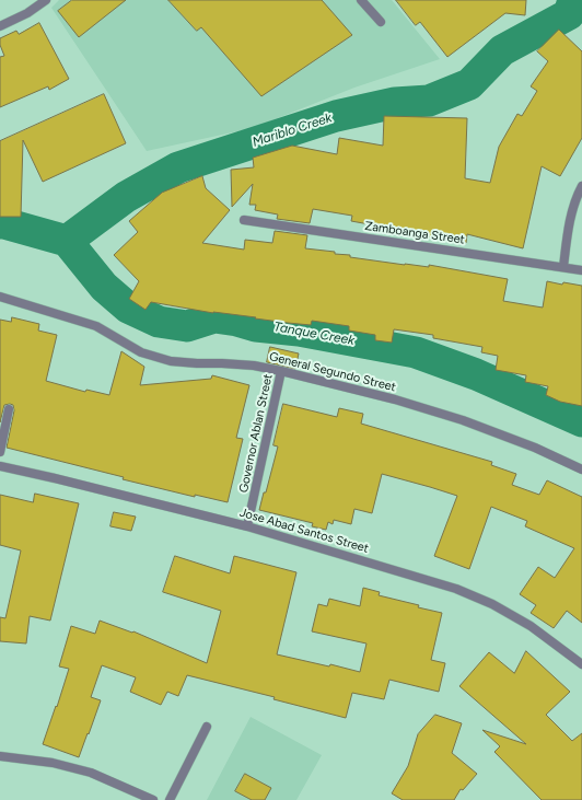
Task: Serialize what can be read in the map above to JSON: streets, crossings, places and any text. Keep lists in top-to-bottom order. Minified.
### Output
{"streets":{"street":["Zamboanga Street","General Segundo Street","Governor Ablan Street","Jose Abad Santos Street"]},"crossings":[["General Segundo Street","Governor Ablan Street"],["Governor Ablan Street","Jose Abad Santos Street"]],"water":["Mariblo Creek","Tanque Creek"]}
